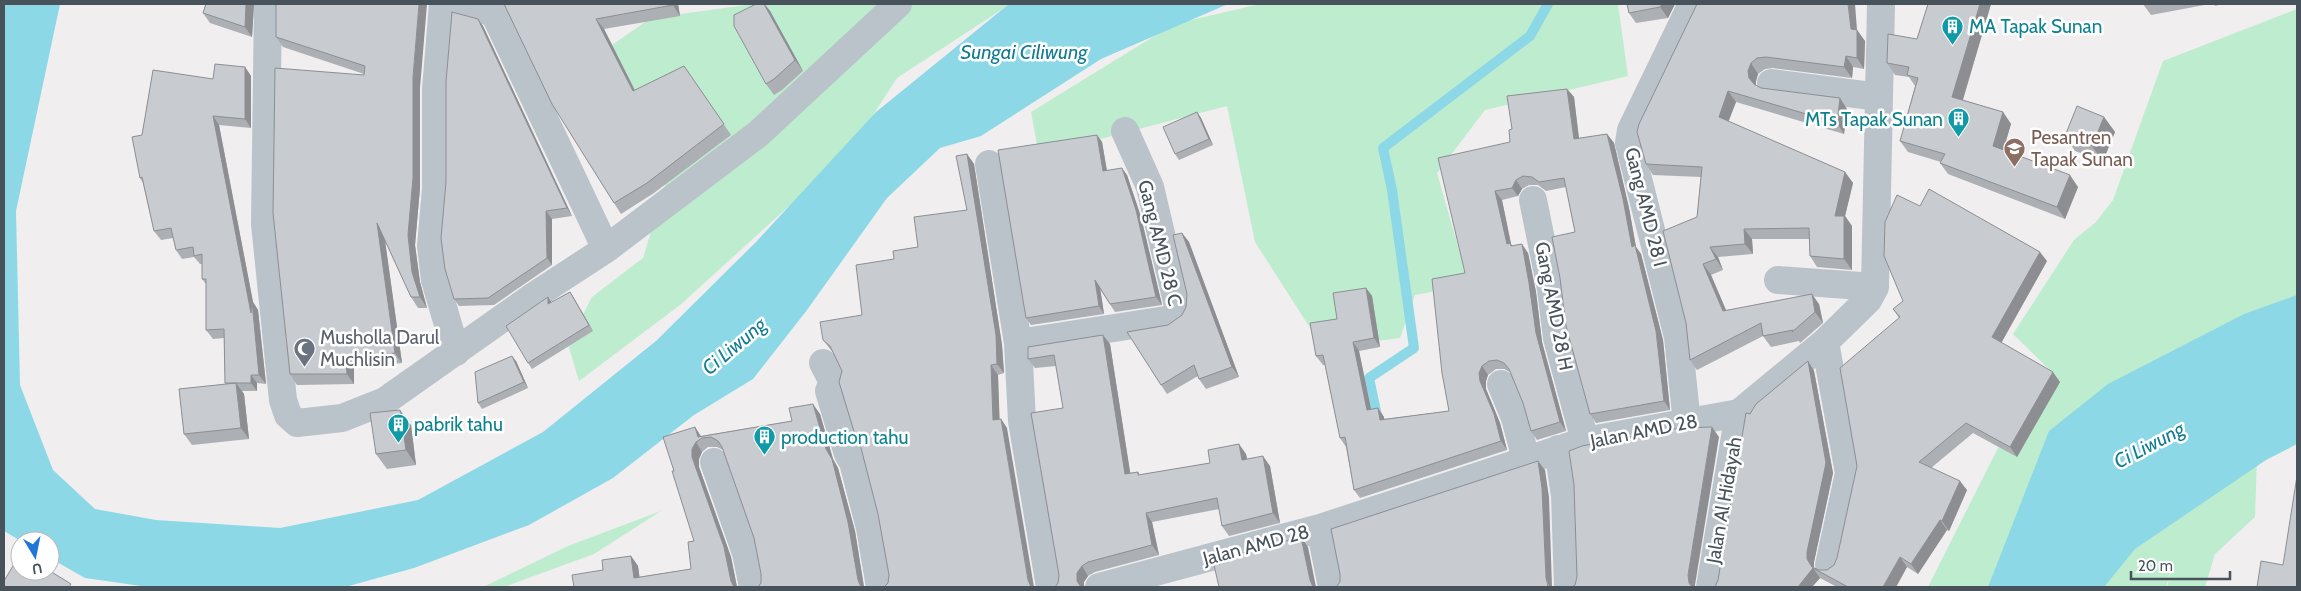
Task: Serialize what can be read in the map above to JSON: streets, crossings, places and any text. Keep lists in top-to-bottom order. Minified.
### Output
{"streets":{"street":["Gang AMD 28 I","Gang AMD 28 C","Gang AMD 28 H","Jalan AMD 28","Jalan Al Hidayah"]},"crossings":[["Gang AMD 28 I","Jalan AMD 28"],["Gang AMD 28 H","Jalan AMD 28"],["Jalan AMD 28","Jalan Al Hidayah"]],"water":["Sungai Ciliwung","Ci Liwung"],"places":{"building":["MA Tapak Sunan","MTs Tapak Sunan","pabrik tahu","production tahu"],"school or university":["Pesantren Tapak Sunan"],"mosque":["Musholla Darul Muchlisin"]},"scale_bar":"20 m","north":"bottom"}
